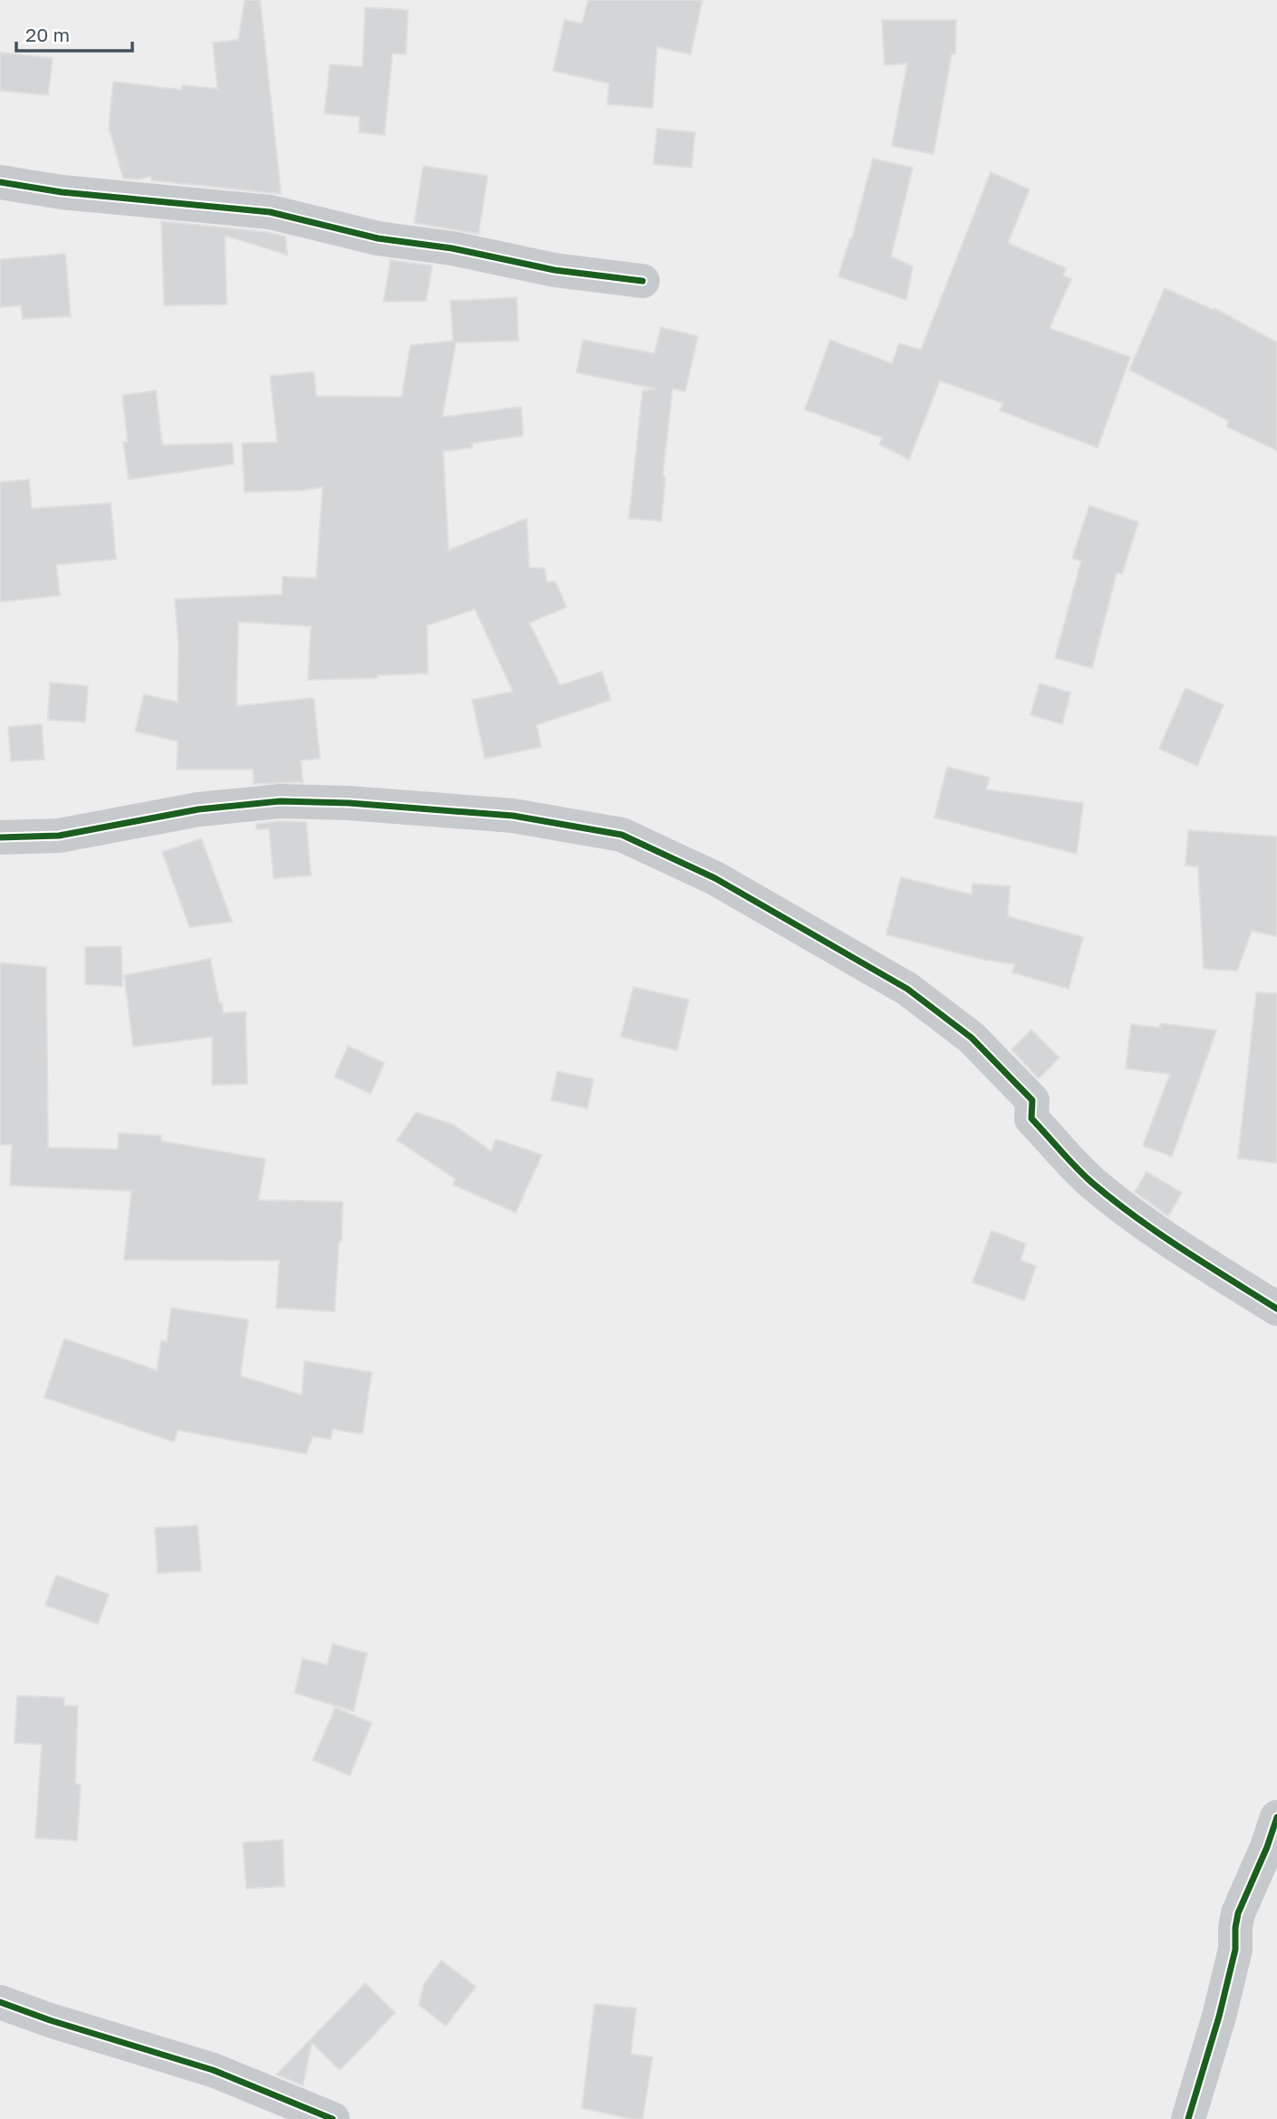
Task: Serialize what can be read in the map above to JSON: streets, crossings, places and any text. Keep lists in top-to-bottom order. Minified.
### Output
{"scale_bar":"20 m"}
